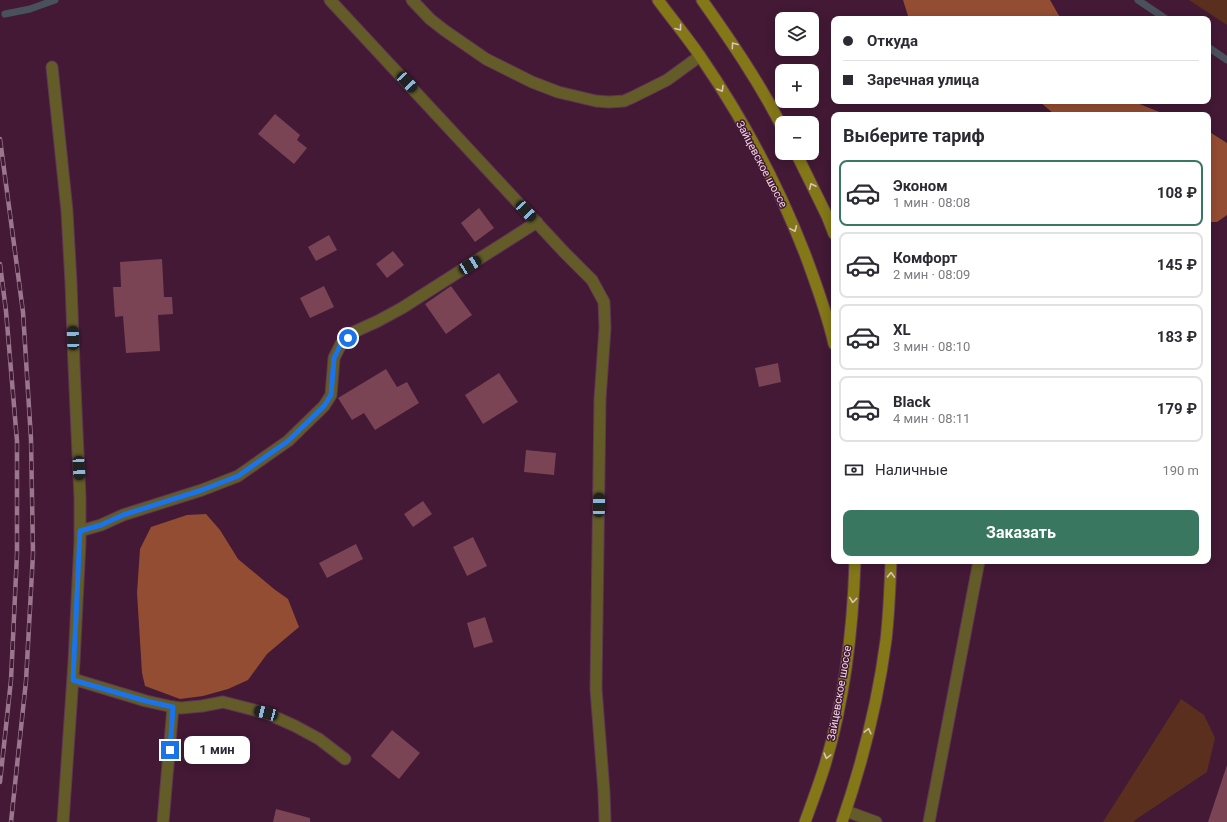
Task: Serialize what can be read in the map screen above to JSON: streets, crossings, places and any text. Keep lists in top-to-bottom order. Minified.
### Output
{"streets":{"main road":["Зайцевское шоссе"]},"page":{"map_buttons":["+","−"],"banner":["Откуда","Заречная улица"],"heading":"Выберите тариф","list":[{"name":"Эконом","note":"1 мин · 08:08","value":"108 ₽"},{"name":"Комфорт","note":"2 мин · 08:09","value":"145 ₽"},{"name":"XL","note":"3 мин · 08:10","value":"183 ₽"},{"name":"Black","note":"4 мин · 08:11","value":"179 ₽"}],"pay":["Наличные","190 m"],"buttons":"Заказать","bubble":"1 мин"}}
